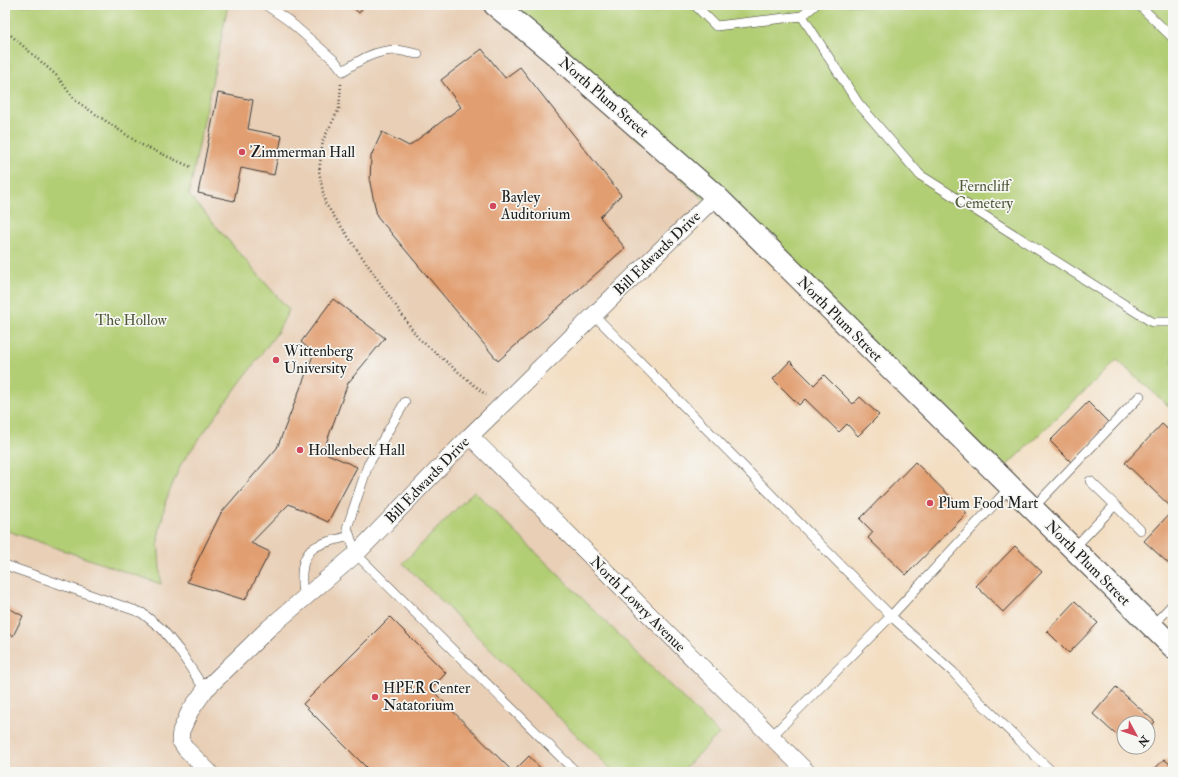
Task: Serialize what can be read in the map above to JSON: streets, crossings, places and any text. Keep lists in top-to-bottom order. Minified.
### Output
{"streets":{"main road":["North Plum Street"],"street":["Bill Edwards Drive","North Lowry Avenue"]},"crossings":[["North Plum Street","Bill Edwards Drive"],["Bill Edwards Drive","North Lowry Avenue"]],"parks":["Ferncliff Cemetery","The Hollow"],"places":["Zimmerman Hall","Bayley Auditorium","Wittenberg University","Hollenbeck Hall","Plum Food Mart","HPER Center Natatorium"],"north":"bottom right"}
